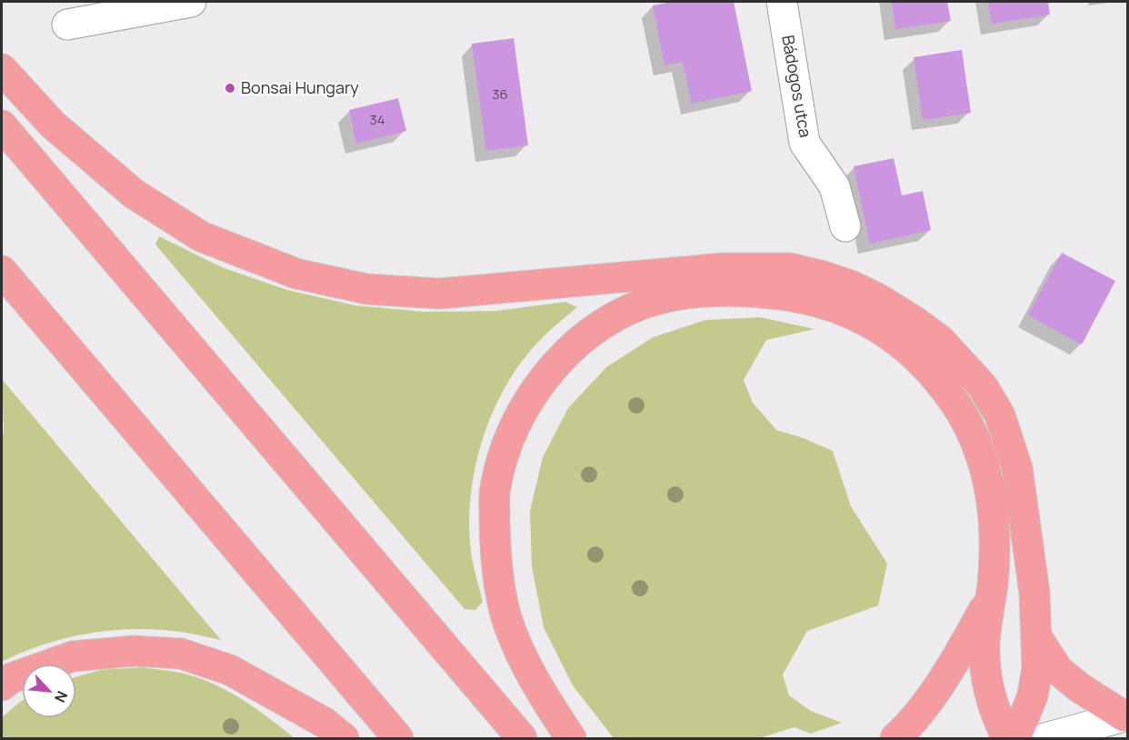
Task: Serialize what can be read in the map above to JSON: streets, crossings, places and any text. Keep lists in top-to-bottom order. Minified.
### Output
{"streets":{"street":["Bádogos utca"]},"places":["Bonsai Hungary"],"house_numbers":["36","34"],"north":"bottom right"}
